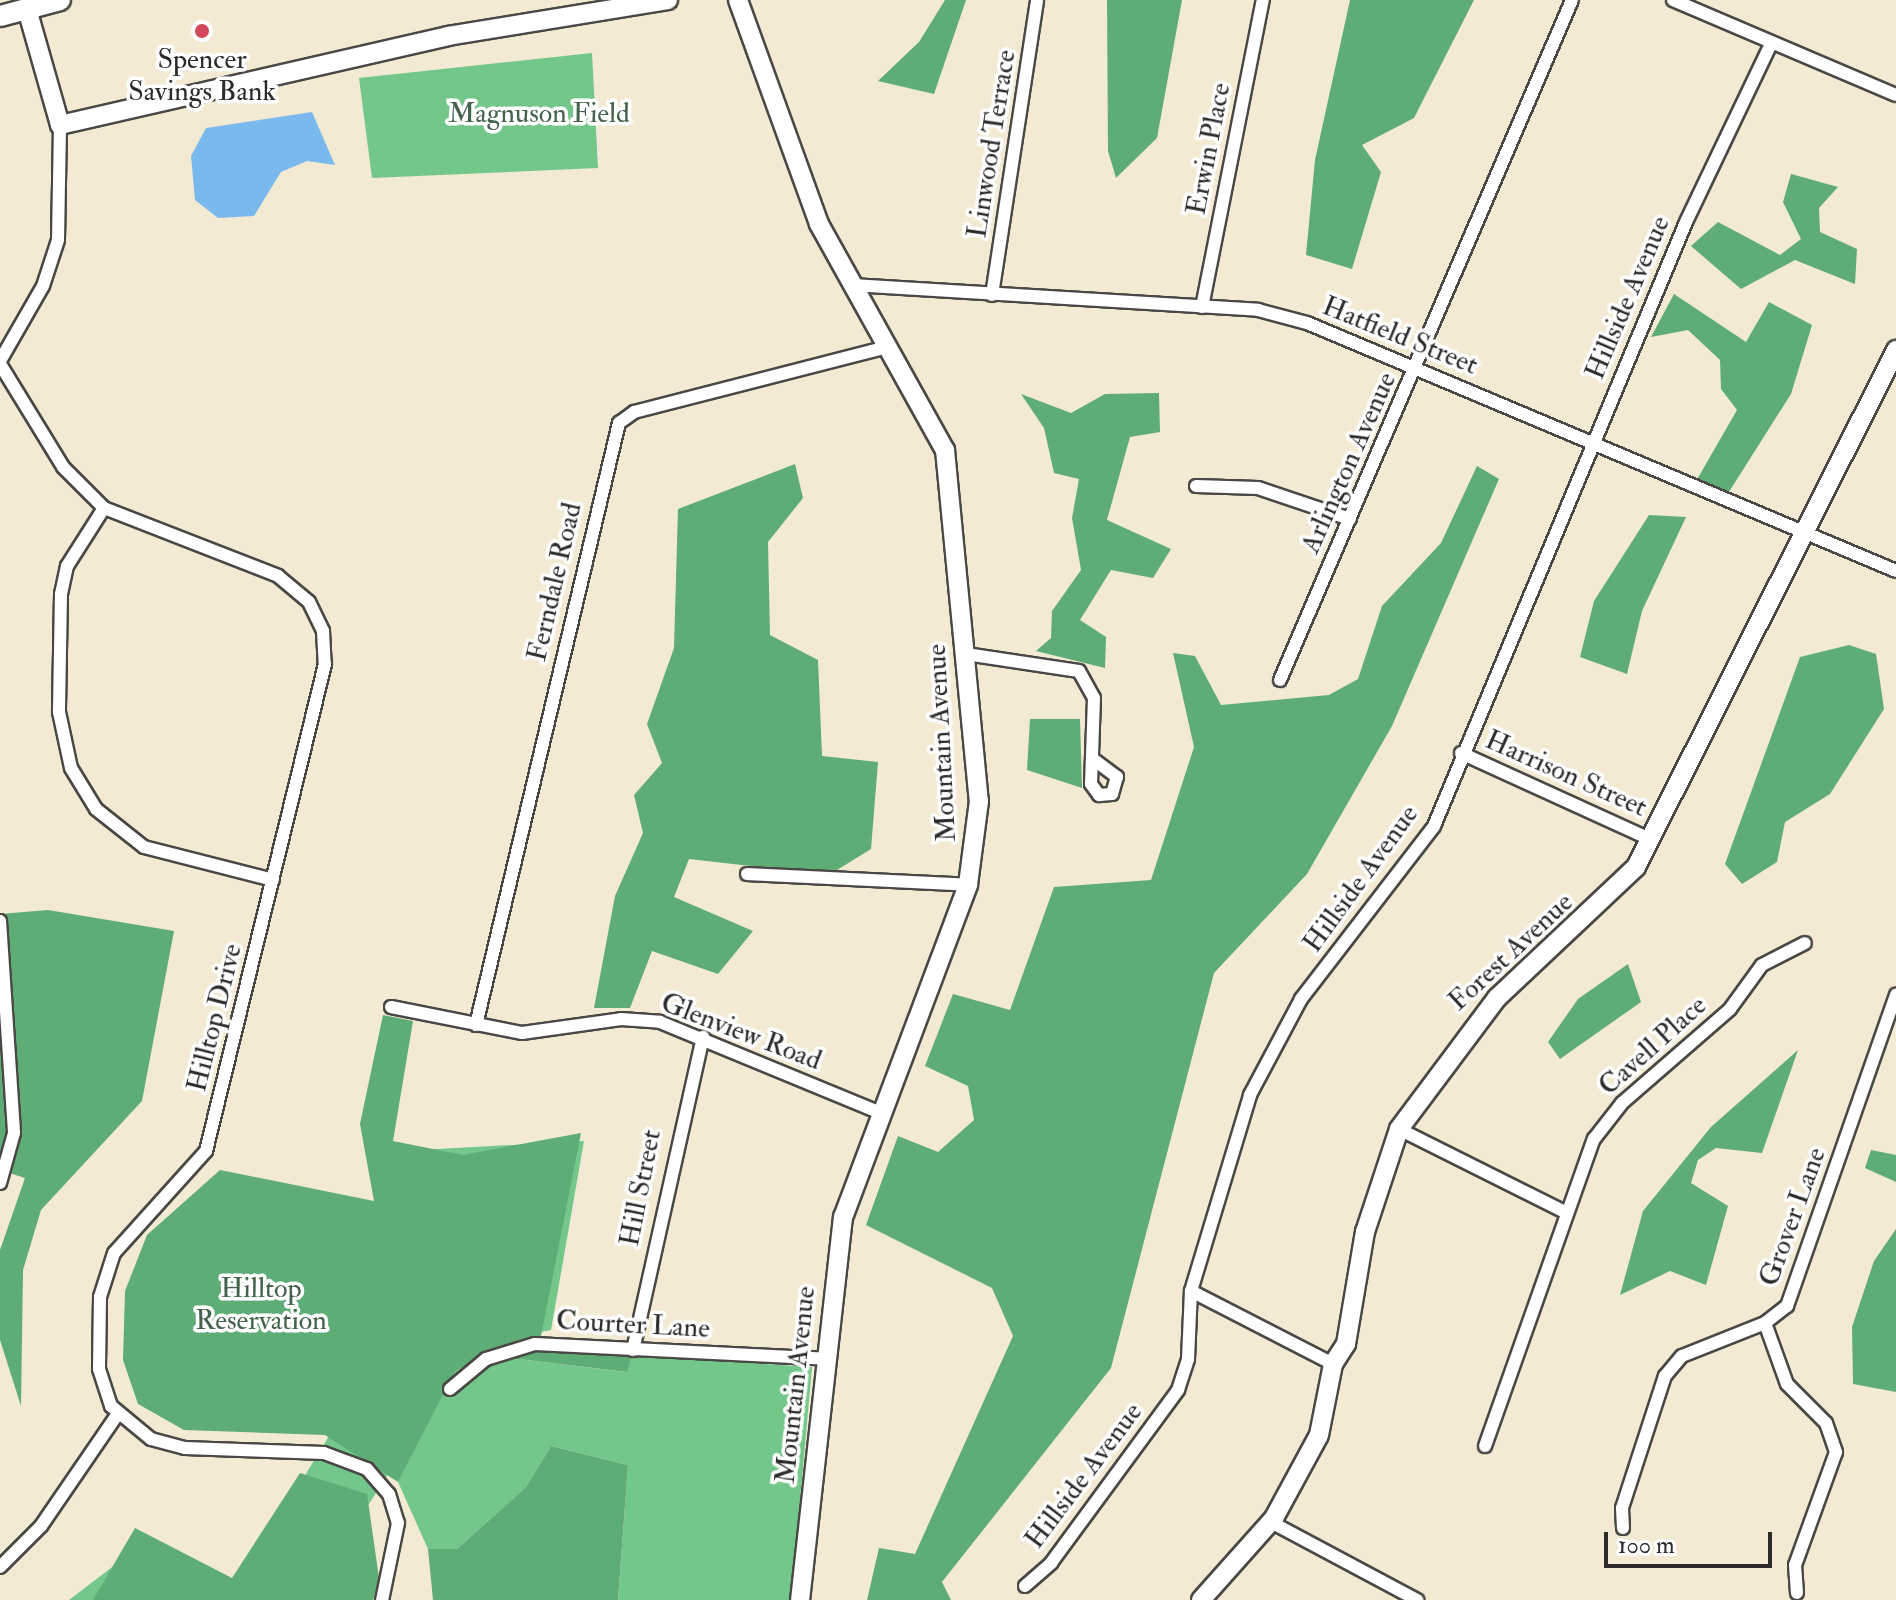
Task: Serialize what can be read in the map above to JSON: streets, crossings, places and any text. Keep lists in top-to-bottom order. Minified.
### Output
{"streets":{"street":["Linwood Terrace","Erwin Place","Hillside Avenue","Hatfield Street","Arlington Avenue","Ferndale Road","Mountain Avenue","Harrison Street","Forest Avenue","Hilltop Drive","Glenview Road","Cavell Place","Hill Street","Grover Lane","Courter Lane"]},"crossings":[["Linwood Terrace","Hatfield Street"],["Erwin Place","Hatfield Street"],["Hillside Avenue","Hatfield Street"],["Hillside Avenue","Harrison Street"],["Hatfield Street","Arlington Avenue"],["Hatfield Street","Mountain Avenue"],["Hatfield Street","Forest Avenue"],["Ferndale Road","Mountain Avenue"],["Ferndale Road","Glenview Road"],["Mountain Avenue","Glenview Road"],["Mountain Avenue","Courter Lane"],["Harrison Street","Forest Avenue"],["Glenview Road","Hill Street"],["Hill Street","Courter Lane"]],"parks":["Magnuson Field","Hilltop Reservation"],"places":["Spencer Savings Bank"],"scale_bar":"100 m"}
